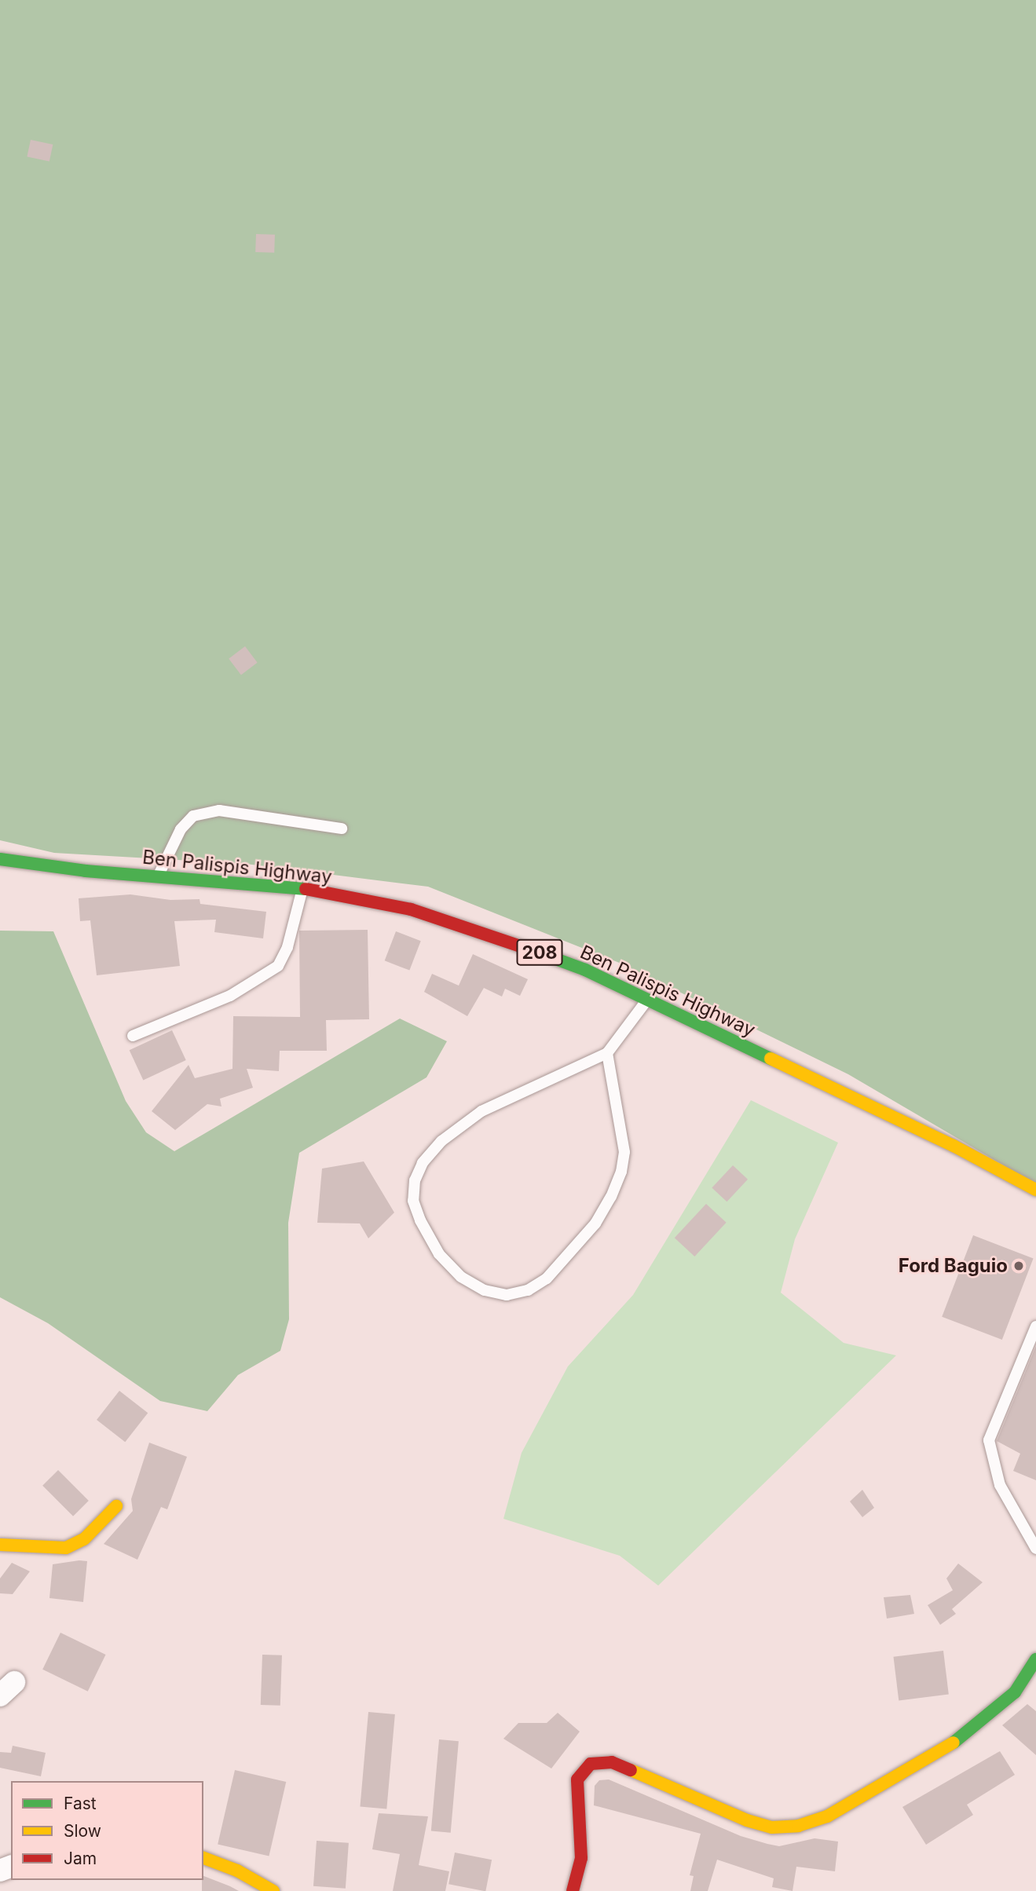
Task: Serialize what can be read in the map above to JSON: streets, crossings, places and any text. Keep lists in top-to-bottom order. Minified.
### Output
{"streets":{"main road":["Ben Palispis Highway","208"]},"places":["Ford Baguio"],"legend":["Fast","Slow","Jam"]}
